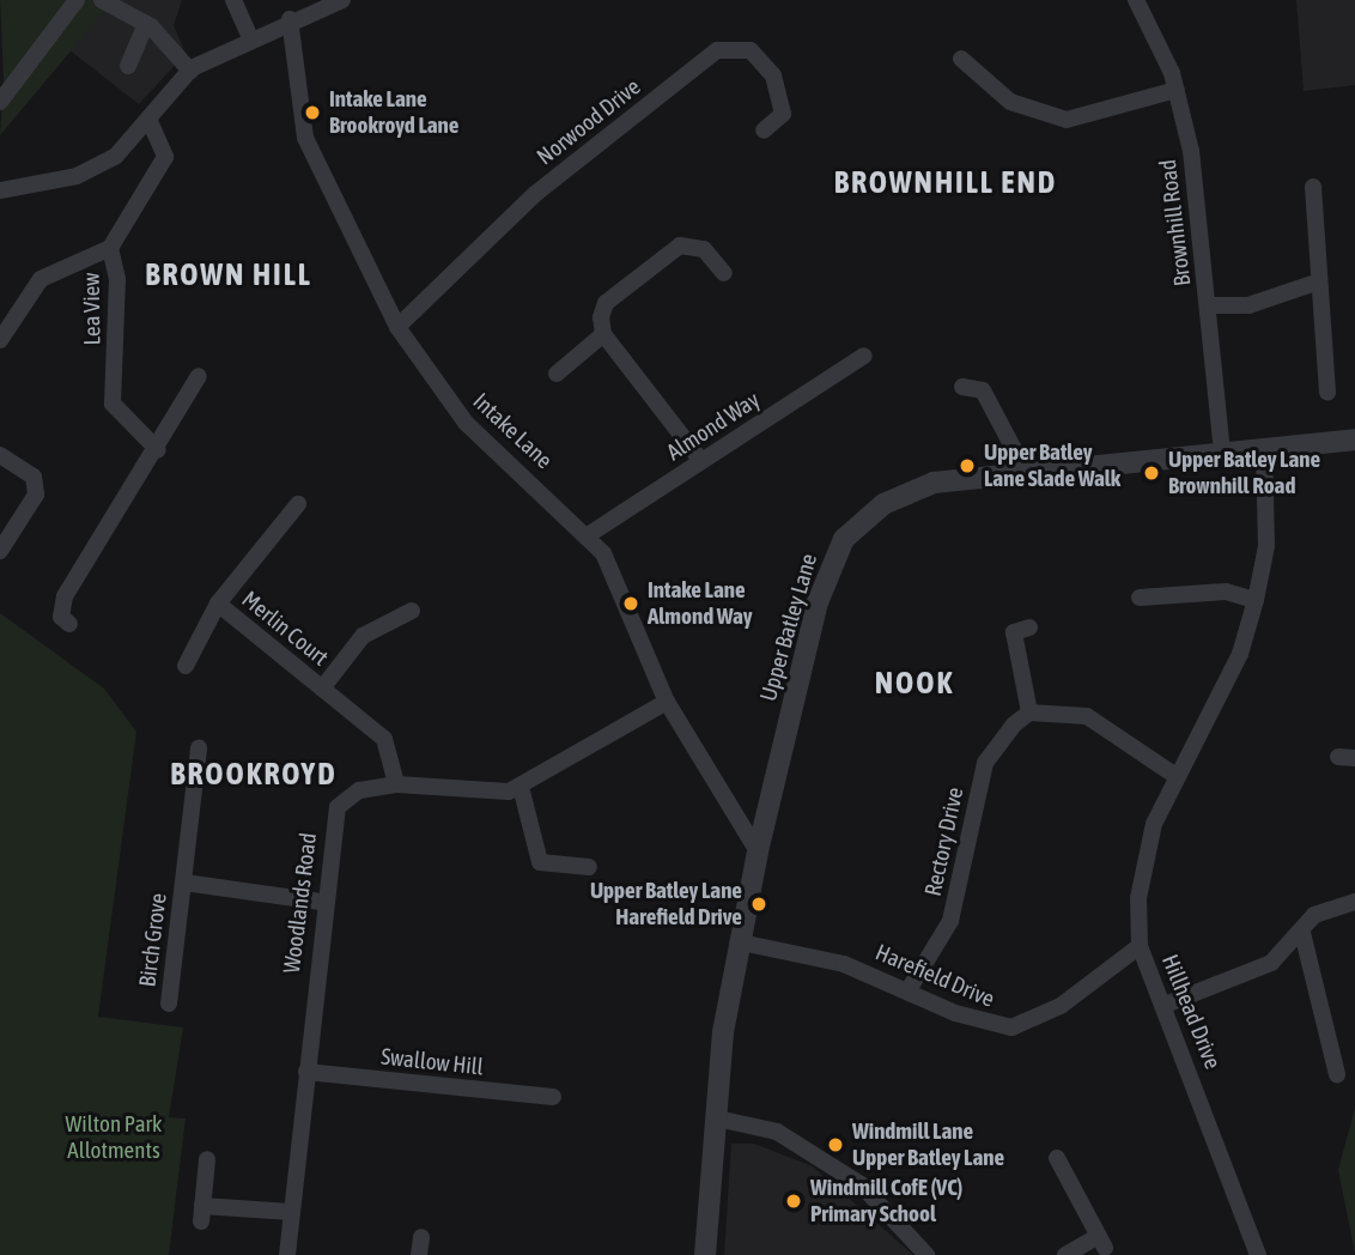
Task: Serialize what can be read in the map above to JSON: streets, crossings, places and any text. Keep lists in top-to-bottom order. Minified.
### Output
{"streets":{"street":["Norwood Drive","Brownhill Road","Lea View","Almond Way","Intake Lane","Upper Batley Lane","Merlin Court","Rectory Drive","Woodlands Road","Birch Grove","Harefield Drive","Hillhead Drive","Swallow Hill"]},"crossings":[["Norwood Drive","Intake Lane"],["Brownhill Road","Upper Batley Lane"],["Almond Way","Intake Lane"],["Intake Lane","Upper Batley Lane"],["Intake Lane","Woodlands Road"],["Upper Batley Lane","Harefield Drive"],["Upper Batley Lane","Hillhead Drive"],["Merlin Court","Woodlands Road"],["Rectory Drive","Harefield Drive"],["Woodlands Road","Birch Grove"],["Woodlands Road","Swallow Hill"],["Harefield Drive","Hillhead Drive"]],"districts":["BROWNHILL END","BROWN HILL","NOOK","BROOKROYD"],"parks":["Wilton Park Allotments"],"places":["Intake Lane Brookroyd Lane","Upper Batley Lane Slade Walk","Upper Batley Lane Brownhill Road","Intake Lane Almond Way","Upper Batley Lane Harefield Drive","Windmill Lane Upper Batley Lane","Windmill CofE (VC) Primary School"]}
